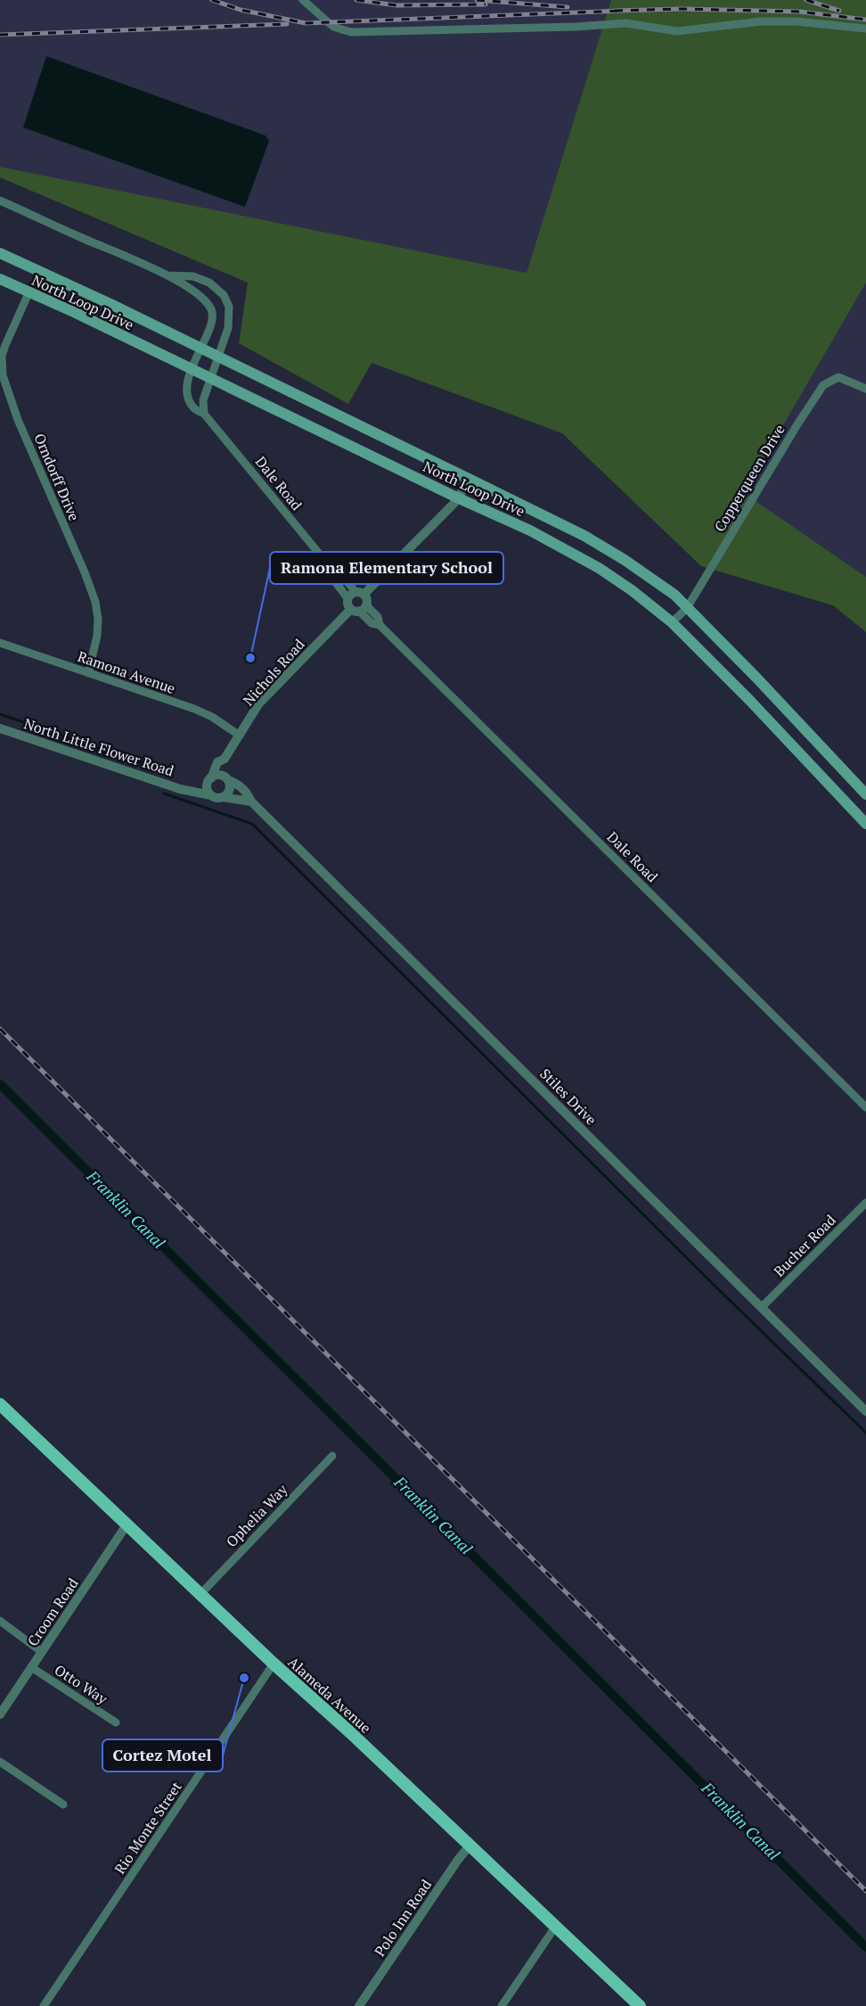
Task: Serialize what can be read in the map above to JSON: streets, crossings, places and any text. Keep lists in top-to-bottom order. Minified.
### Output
{"streets":{"main road":["North Loop Drive","Alameda Avenue"],"street":["Orndorff Drive","Copperqueen Drive","Dale Road","Ramona Avenue","Nichols Road","North Little Flower Road","Stiles Drive","Bucher Road","Ophelia Way","Croom Road","Otto Way","Rio Monte Street","Polo Inn Road"]},"crossings":[["North Loop Drive","Orndorff Drive"],["North Loop Drive","Copperqueen Drive"],["North Loop Drive","Dale Road"],["Orndorff Drive","Ramona Avenue"],["Dale Road","Nichols Road"],["Ramona Avenue","Nichols Road"],["Nichols Road","North Little Flower Road"],["Nichols Road","Stiles Drive"],["North Little Flower Road","Stiles Drive"],["Stiles Drive","Bucher Road"],["Ophelia Way","Alameda Avenue"],["Croom Road","Otto Way"],["Croom Road","Alameda Avenue"],["Alameda Avenue","Rio Monte Street"],["Alameda Avenue","Polo Inn Road"]],"water":["Franklin Canal"],"places":["Ramona Elementary School","Cortez Motel"]}
